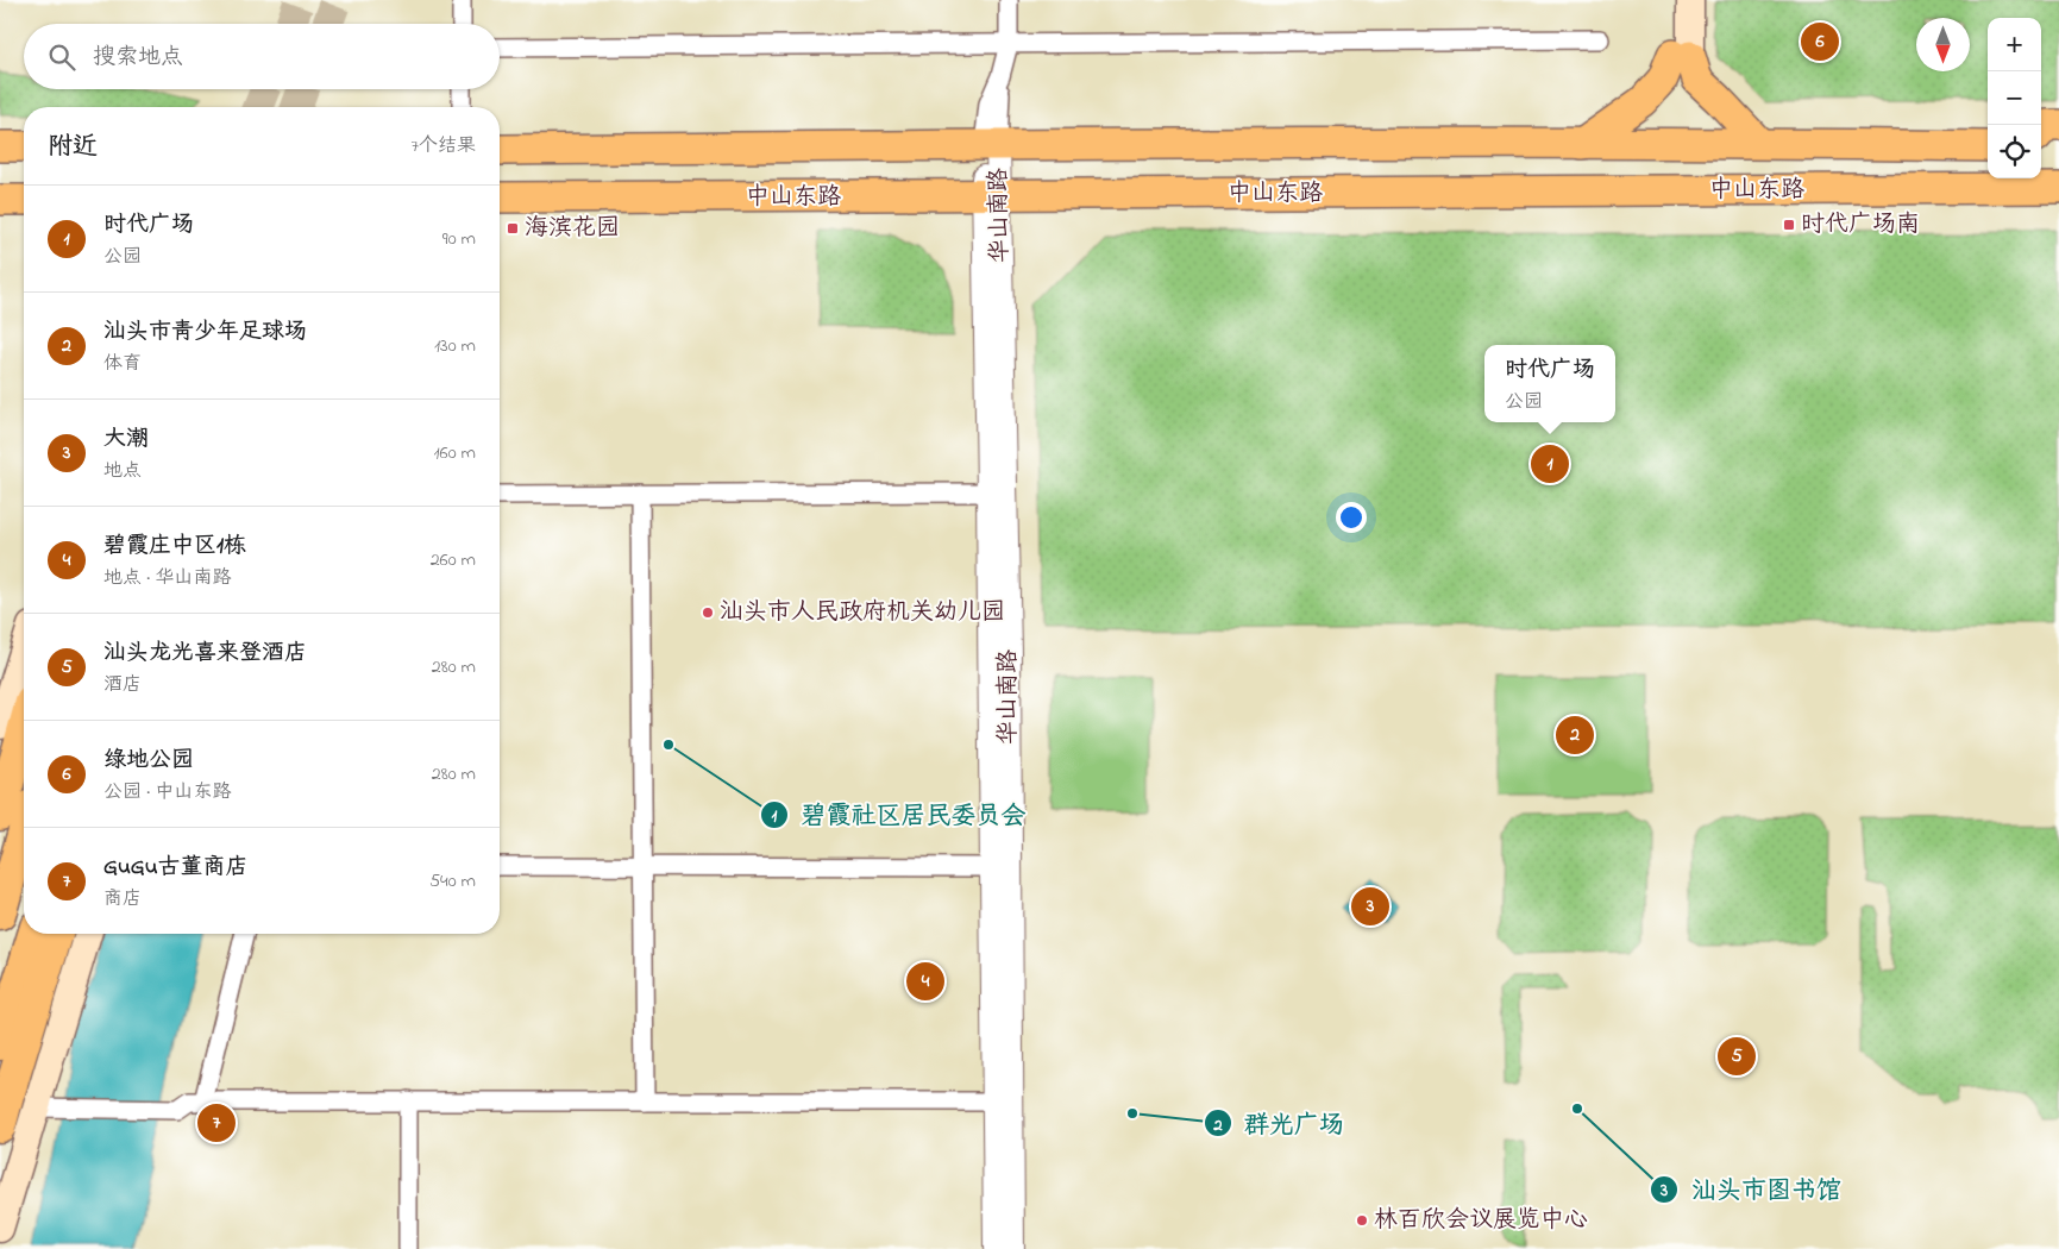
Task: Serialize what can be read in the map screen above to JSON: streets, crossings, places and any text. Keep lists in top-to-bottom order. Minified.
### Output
{"streets":{"main road":["中山东路"],"street":["华山南路"]},"crossings":[["中山东路","华山南路"]],"places":{"transit":["时代广场南","海滨花园"],"other":["汕头市人民政府机关幼儿园","碧霞社区居民委员会","汕头市图书馆","群光广场","林百欣会议展览中心"]},"north":"bottom","page":{"map_buttons":["+","−"],"pins":["6","1","2","3","4","5","7"],"search":"搜索地点","heading":["附近","7个结果"],"list":[{"mark":"1","name":"时代广场","note":"公园","value":"90 m"},{"mark":"2","name":"汕头市青少年足球场","note":"体育","value":"130 m"},{"mark":"3","name":"大潮","note":"地点","value":"160 m"},{"mark":"4","name":"碧霞庄中区1栋","note":"地点 · 华山南路","value":"260 m"},{"mark":"5","name":"汕头龙光喜来登酒店","note":"酒店","value":"280 m"},{"mark":"6","name":"绿地公园","note":"公园 · 中山东路","value":"280 m"},{"mark":"7","name":"GuGu古董商店","note":"商店","value":"540 m"}],"popup":["时代广场","公园"]}}
